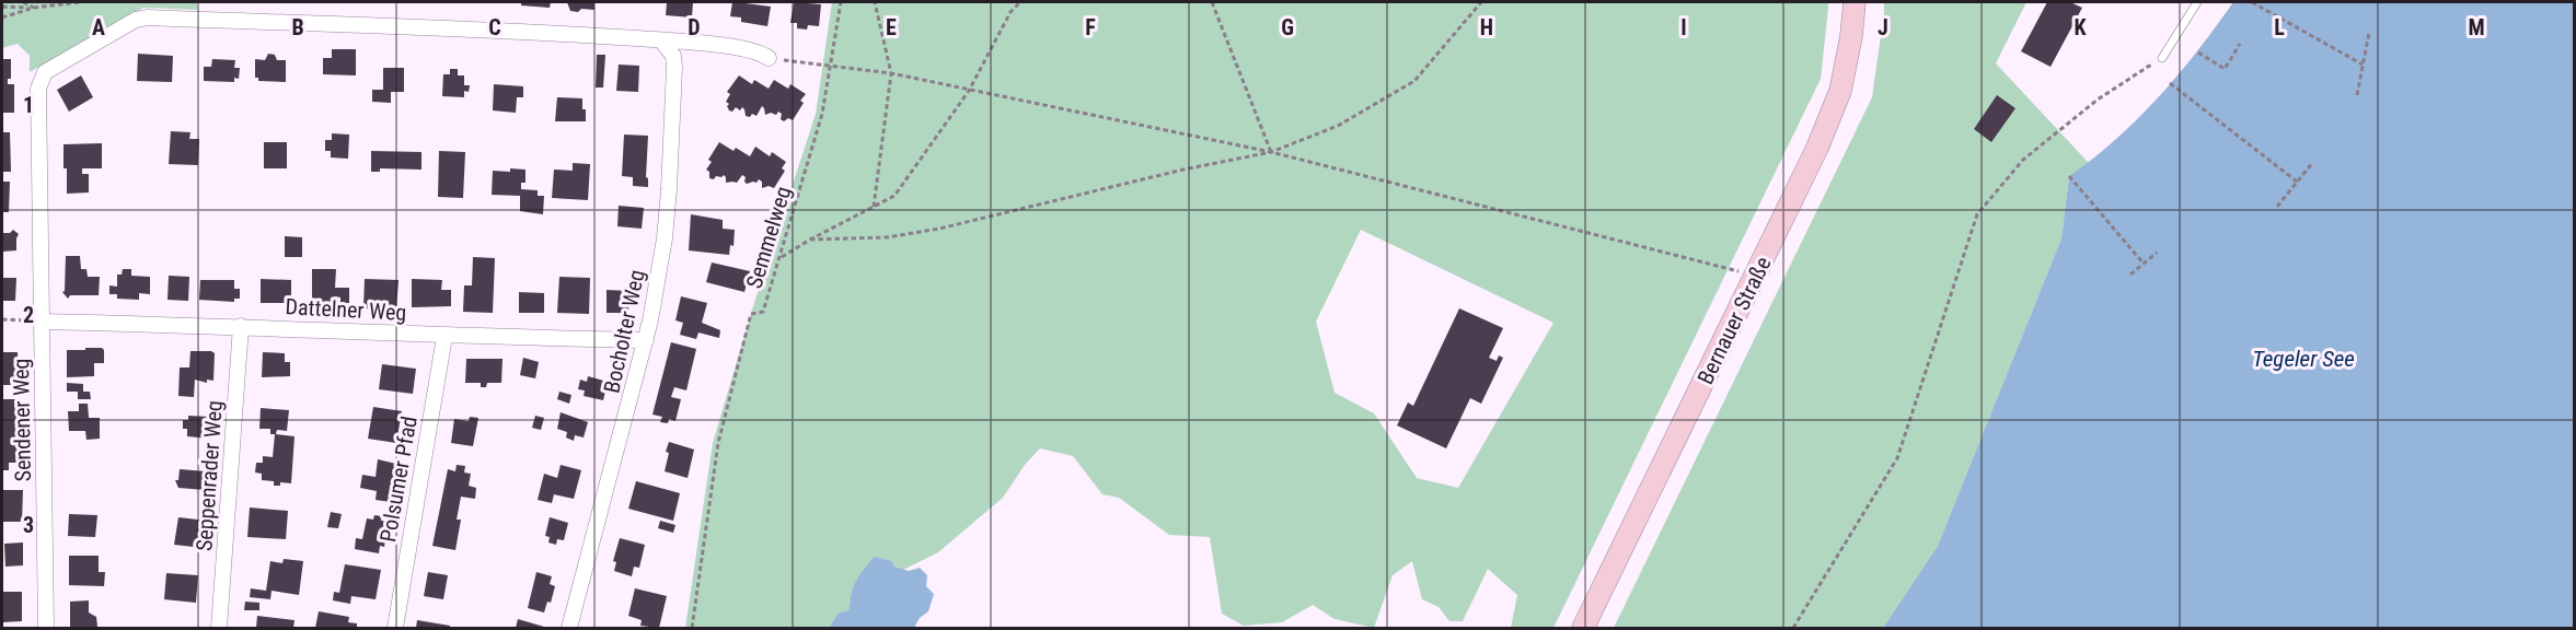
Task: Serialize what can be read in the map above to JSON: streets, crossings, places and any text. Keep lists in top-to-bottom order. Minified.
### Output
{"streets":{"main road":["Bernauer Straße"],"street":["Dattelner Weg","Bocholter Weg","Sendener Weg","Seppenrader Weg","Polsumer Pfad"],"path":["Semmelweg"]},"crossings":[["Dattelner Weg","Bocholter Weg"],["Dattelner Weg","Sendener Weg"],["Dattelner Weg","Seppenrader Weg"],["Dattelner Weg","Polsumer Pfad"],["Bocholter Weg","Sendener Weg"]],"water":["Tegeler See"],"grid":{"columns":["A","B","C","D","E","F","G","H","I","J","K","L","M"],"rows":["1","2","3"]}}
